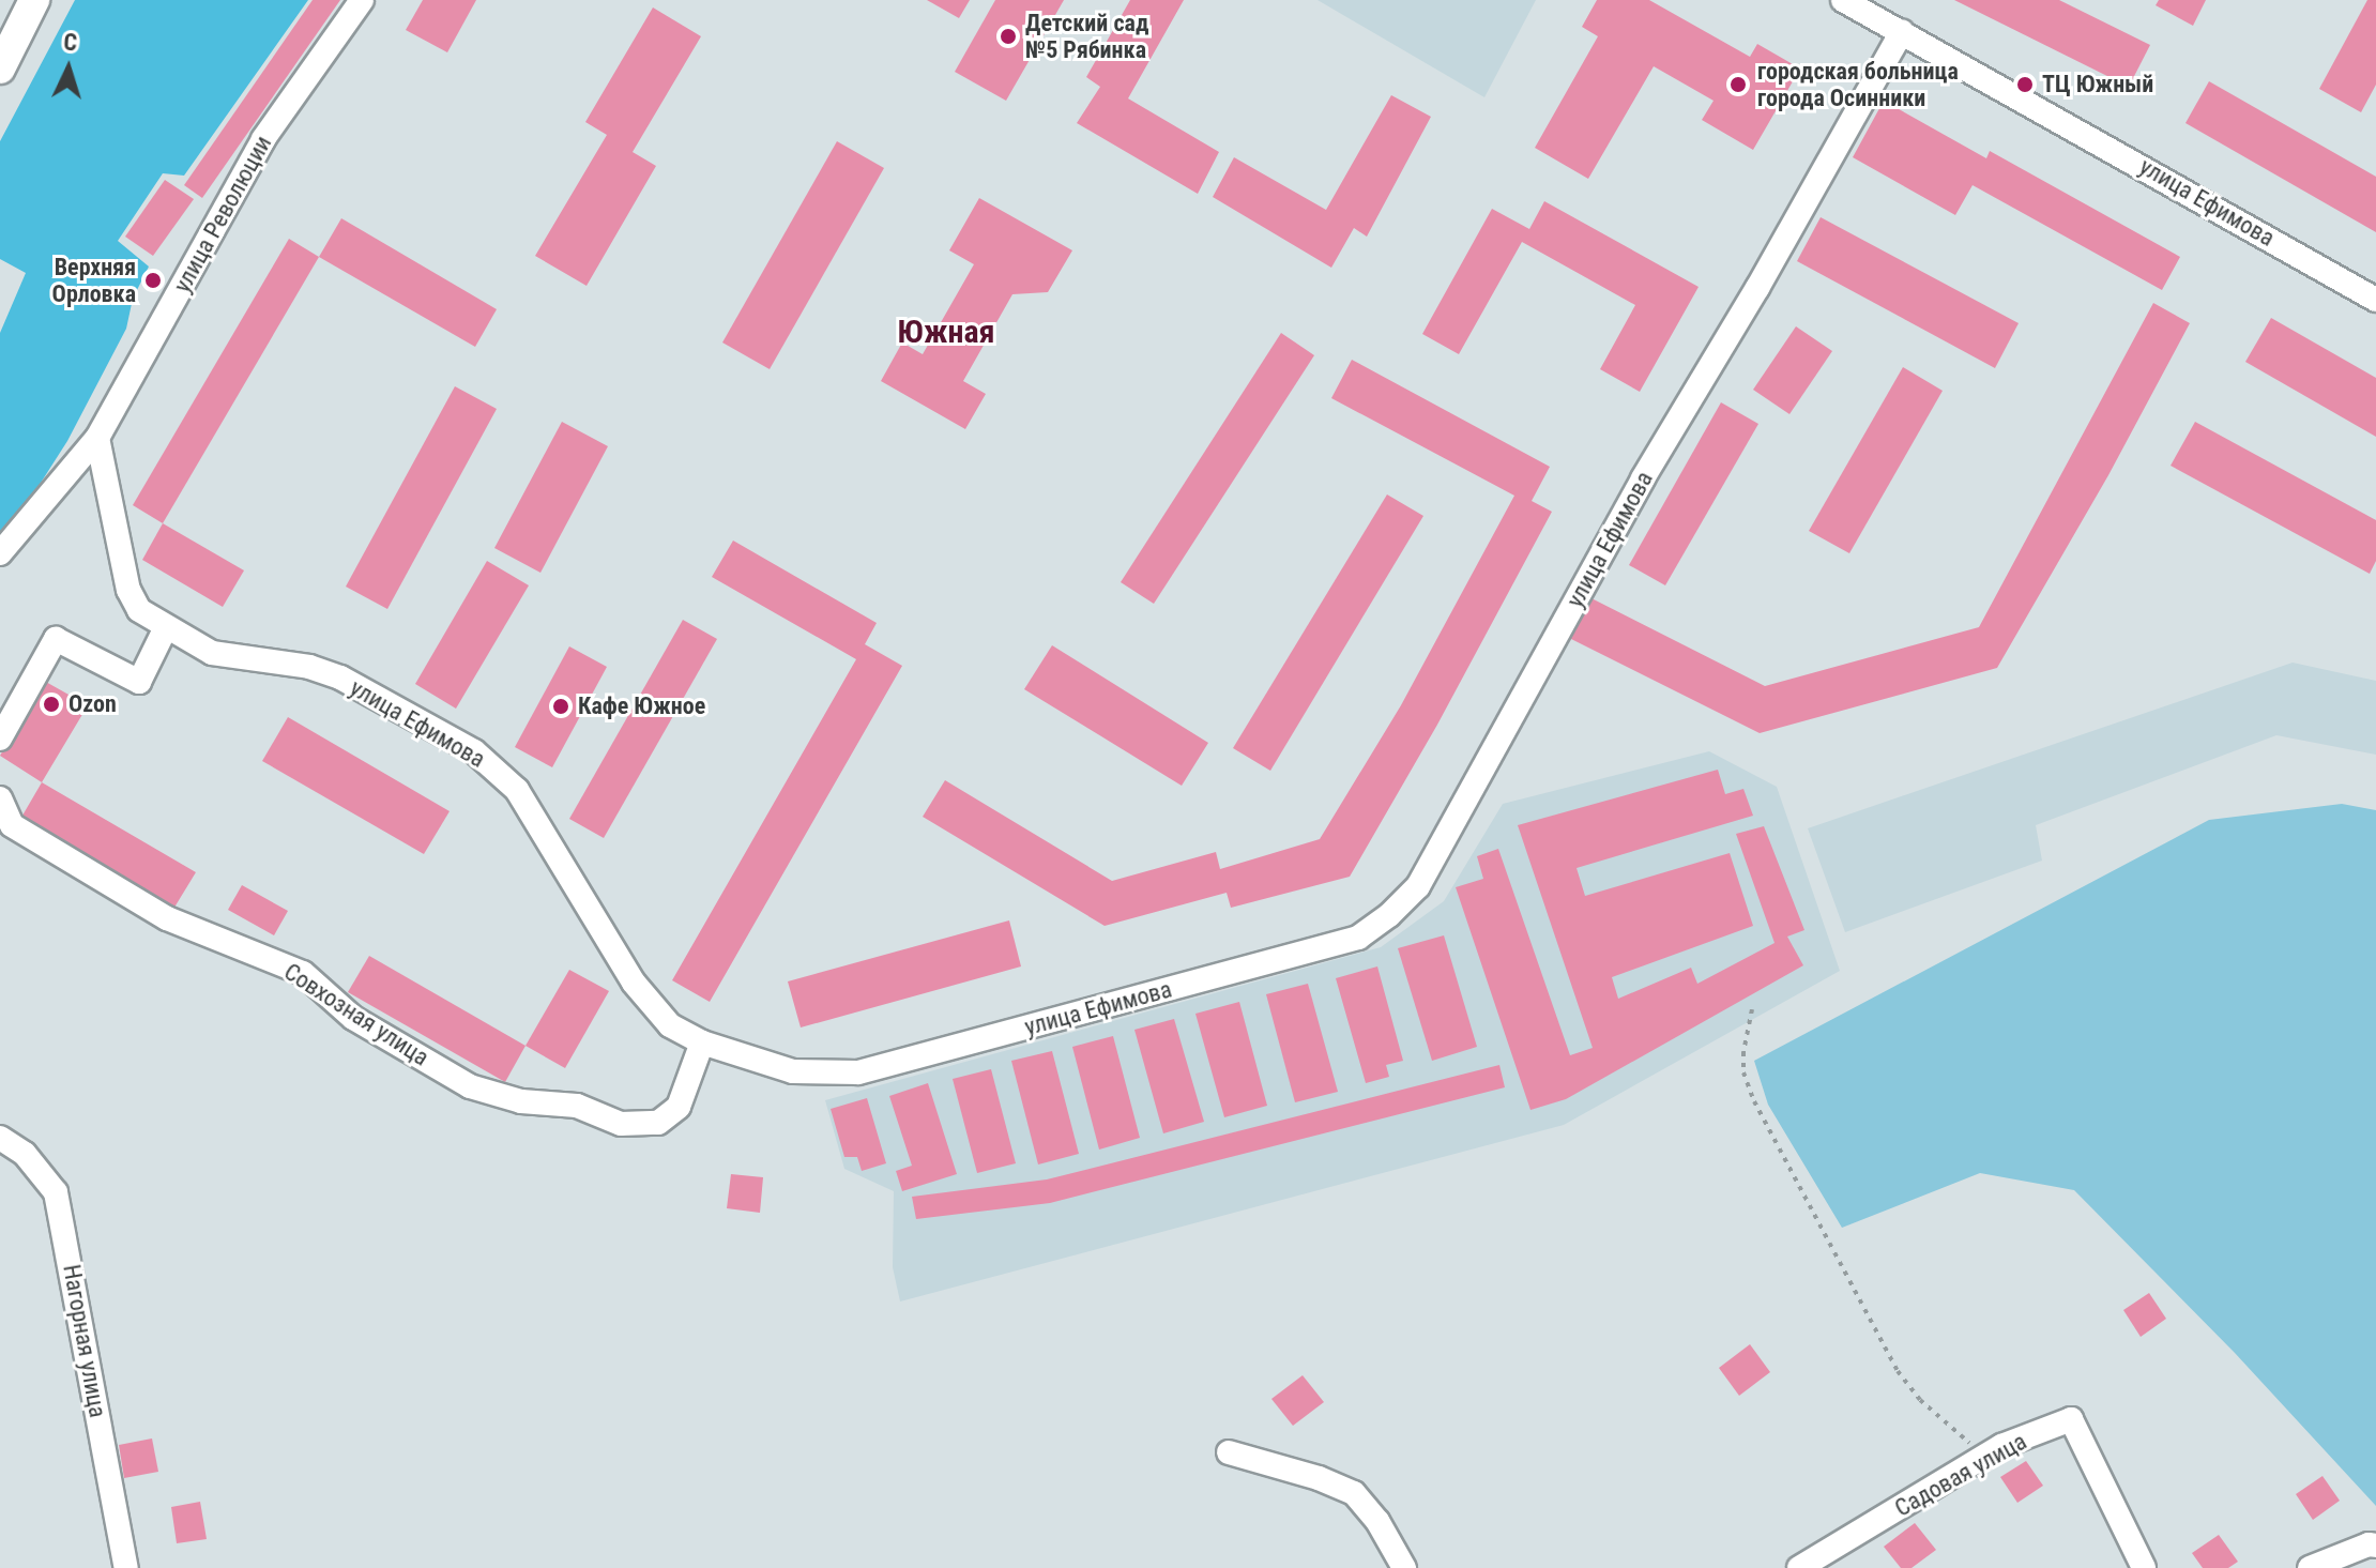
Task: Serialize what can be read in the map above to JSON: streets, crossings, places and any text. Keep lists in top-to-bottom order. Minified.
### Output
{"streets":{"street":["улица Ефимова","улица Революции","Совхозная улица","Нагорная улица","Садовая улица"]},"crossings":[["улица Ефимова","улица Революции"],["улица Ефимова","Совхозная улица"]],"districts":["Южная"],"places":["Детский сад №5 Рябинка","городская больница города Осинники","ТЦ Южный","Верхняя Орловка","Ozon","Кафе Южное"],"north":"top"}
